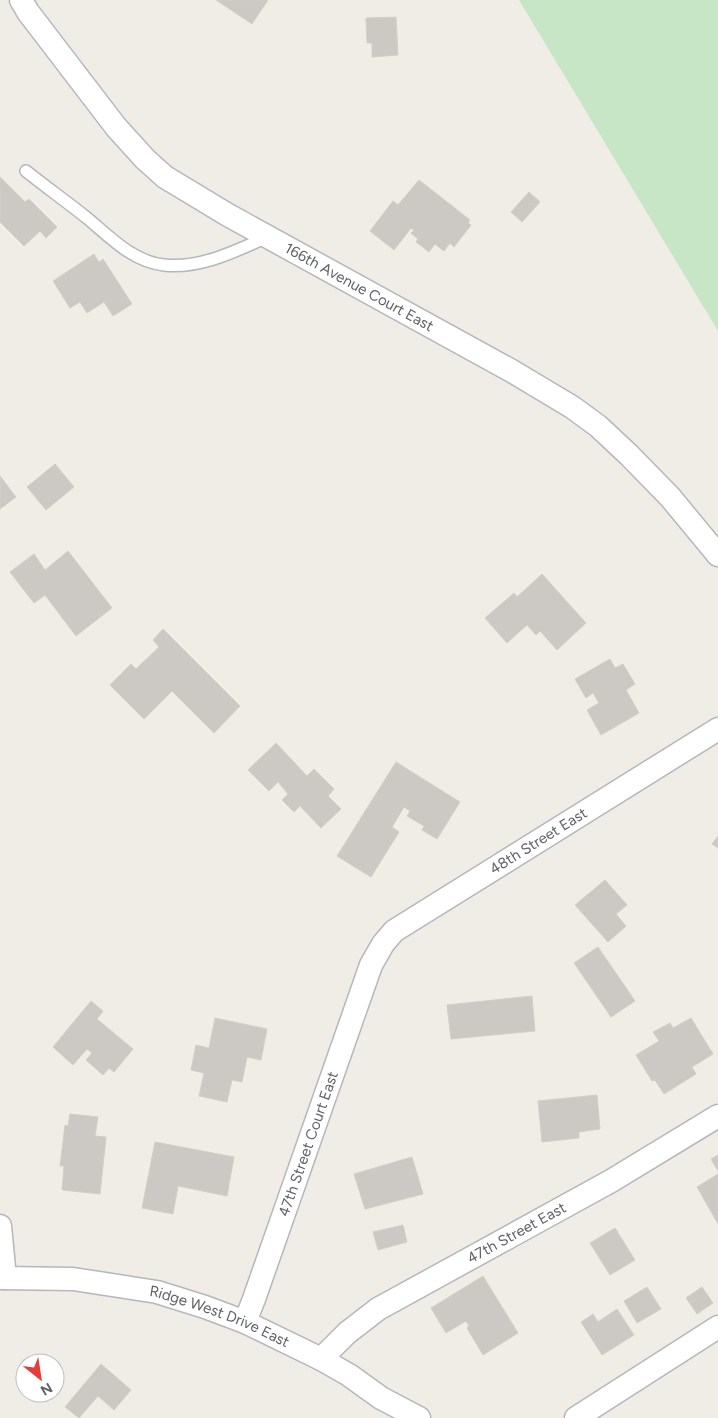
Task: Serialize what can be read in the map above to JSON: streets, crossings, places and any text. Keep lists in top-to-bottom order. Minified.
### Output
{"streets":{"street":["166th Avenue Court East","48th Street East","47th Street Court East","47th Street East","Ridge West Drive East"]},"crossings":[["48th Street East","47th Street Court East"],["47th Street Court East","Ridge West Drive East"],["47th Street East","Ridge West Drive East"]],"north":"bottom right"}
